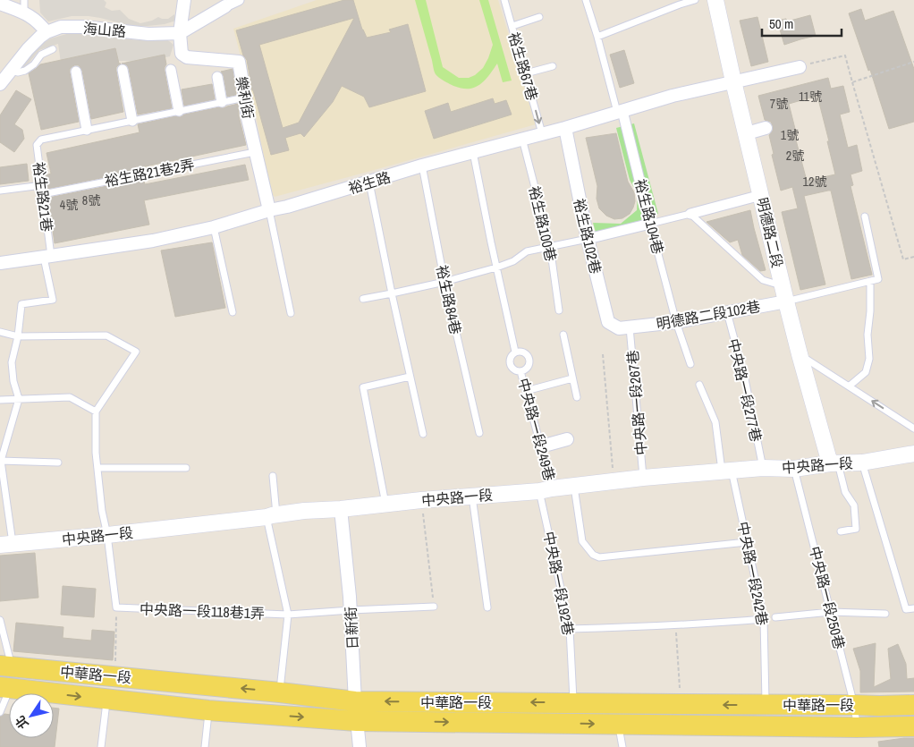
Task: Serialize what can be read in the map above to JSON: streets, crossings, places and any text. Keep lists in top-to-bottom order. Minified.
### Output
{"streets":{"main road":["中華路一段"],"street":["海山路","樂利街","裕生路","裕生路104巷","明德路二段","裕生路102巷","明德路二段102巷","中央路一段","日新街"],"lane":["裕生路67巷","裕生路21巷2弄","裕生路21巷","裕生路100巷","裕生路84巷","中央路一段277巷","中央路一段267巷","中央路一段249巷","中央路一段242巷","中央路一段192巷","中央路一段250巷","中央路一段118巷1弄"]},"crossings":[["海山路","樂利街"],["裕生路67巷","裕生路"],["樂利街","裕生路21巷2弄"],["樂利街","裕生路"],["裕生路21巷2弄","裕生路21巷"],["裕生路","裕生路21巷"],["裕生路","裕生路104巷"],["裕生路","裕生路100巷"],["裕生路","明德路二段"],["裕生路","裕生路102巷"],["裕生路","裕生路84巷"],["裕生路","中央路一段249巷"],["裕生路104巷","明德路二段102巷"],["明德路二段","明德路二段102巷"],["明德路二段","中央路一段"],["裕生路102巷","明德路二段102巷"],["裕生路102巷","中央路一段267巷"],["明德路二段102巷","中央路一段277巷"],["明德路二段102巷","中央路一段267巷"],["中央路一段277巷","中央路一段"],["中央路一段267巷","中央路一段"],["中央路一段249巷","中央路一段"],["中央路一段249巷","中央路一段192巷"],["中央路一段","中央路一段242巷"],["中央路一段","中央路一段192巷"],["中央路一段","中央路一段250巷"],["中央路一段","日新街"],["中央路一段242巷","中華路一段"],["中央路一段192巷","中華路一段"],["中央路一段250巷","中華路一段"],["中央路一段118巷1弄","日新街"],["日新街","中華路一段"]],"one_way":["裕生路67巷"],"house_numbers":["11號","7號","1號","2號","12號","8號","4號"],"scale_bar":"50 m","north":"bottom left"}
